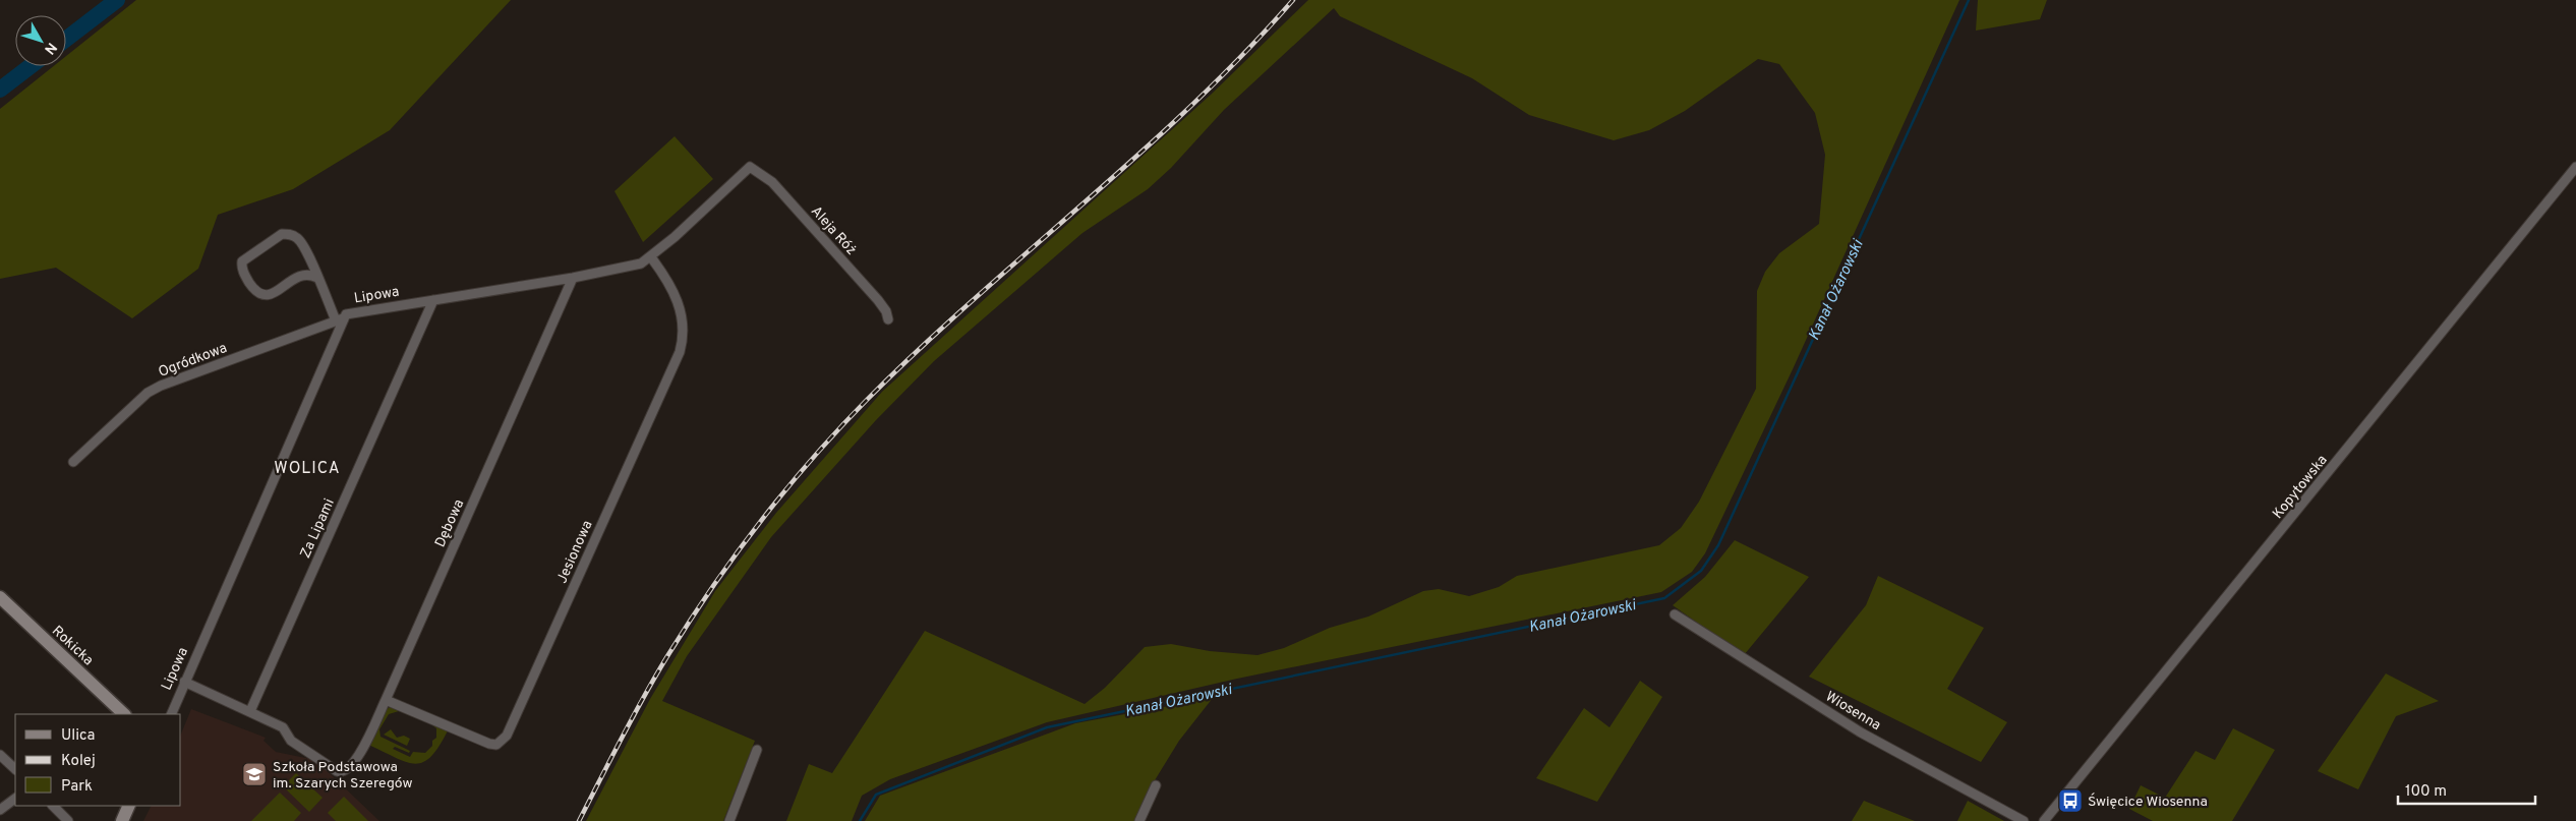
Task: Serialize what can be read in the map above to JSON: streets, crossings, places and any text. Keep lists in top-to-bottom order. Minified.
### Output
{"streets":{"main road":["Rokicka"],"street":["Aleja Róż","Lipowa","Ogródkowa","Kopytowska","Dębowa","Za Lipami","Jesionowa","Wiosenna"]},"crossings":[["Aleja Róż","Lipowa"],["Lipowa","Ogródkowa"],["Lipowa","Dębowa"],["Lipowa","Za Lipami"],["Lipowa","Jesionowa"],["Dębowa","Za Lipami"],["Dębowa","Jesionowa"]],"districts":["WOLICA"],"water":["Kanał Ożarowski"],"places":{"school or university":["Szkoła Podstawowa im. Szarych Szeregów"],"bus stop":["Święcice Wiosenna"]},"legend":["Ulica","Kolej","Park"],"scale_bar":"100 m","north":"bottom right"}
